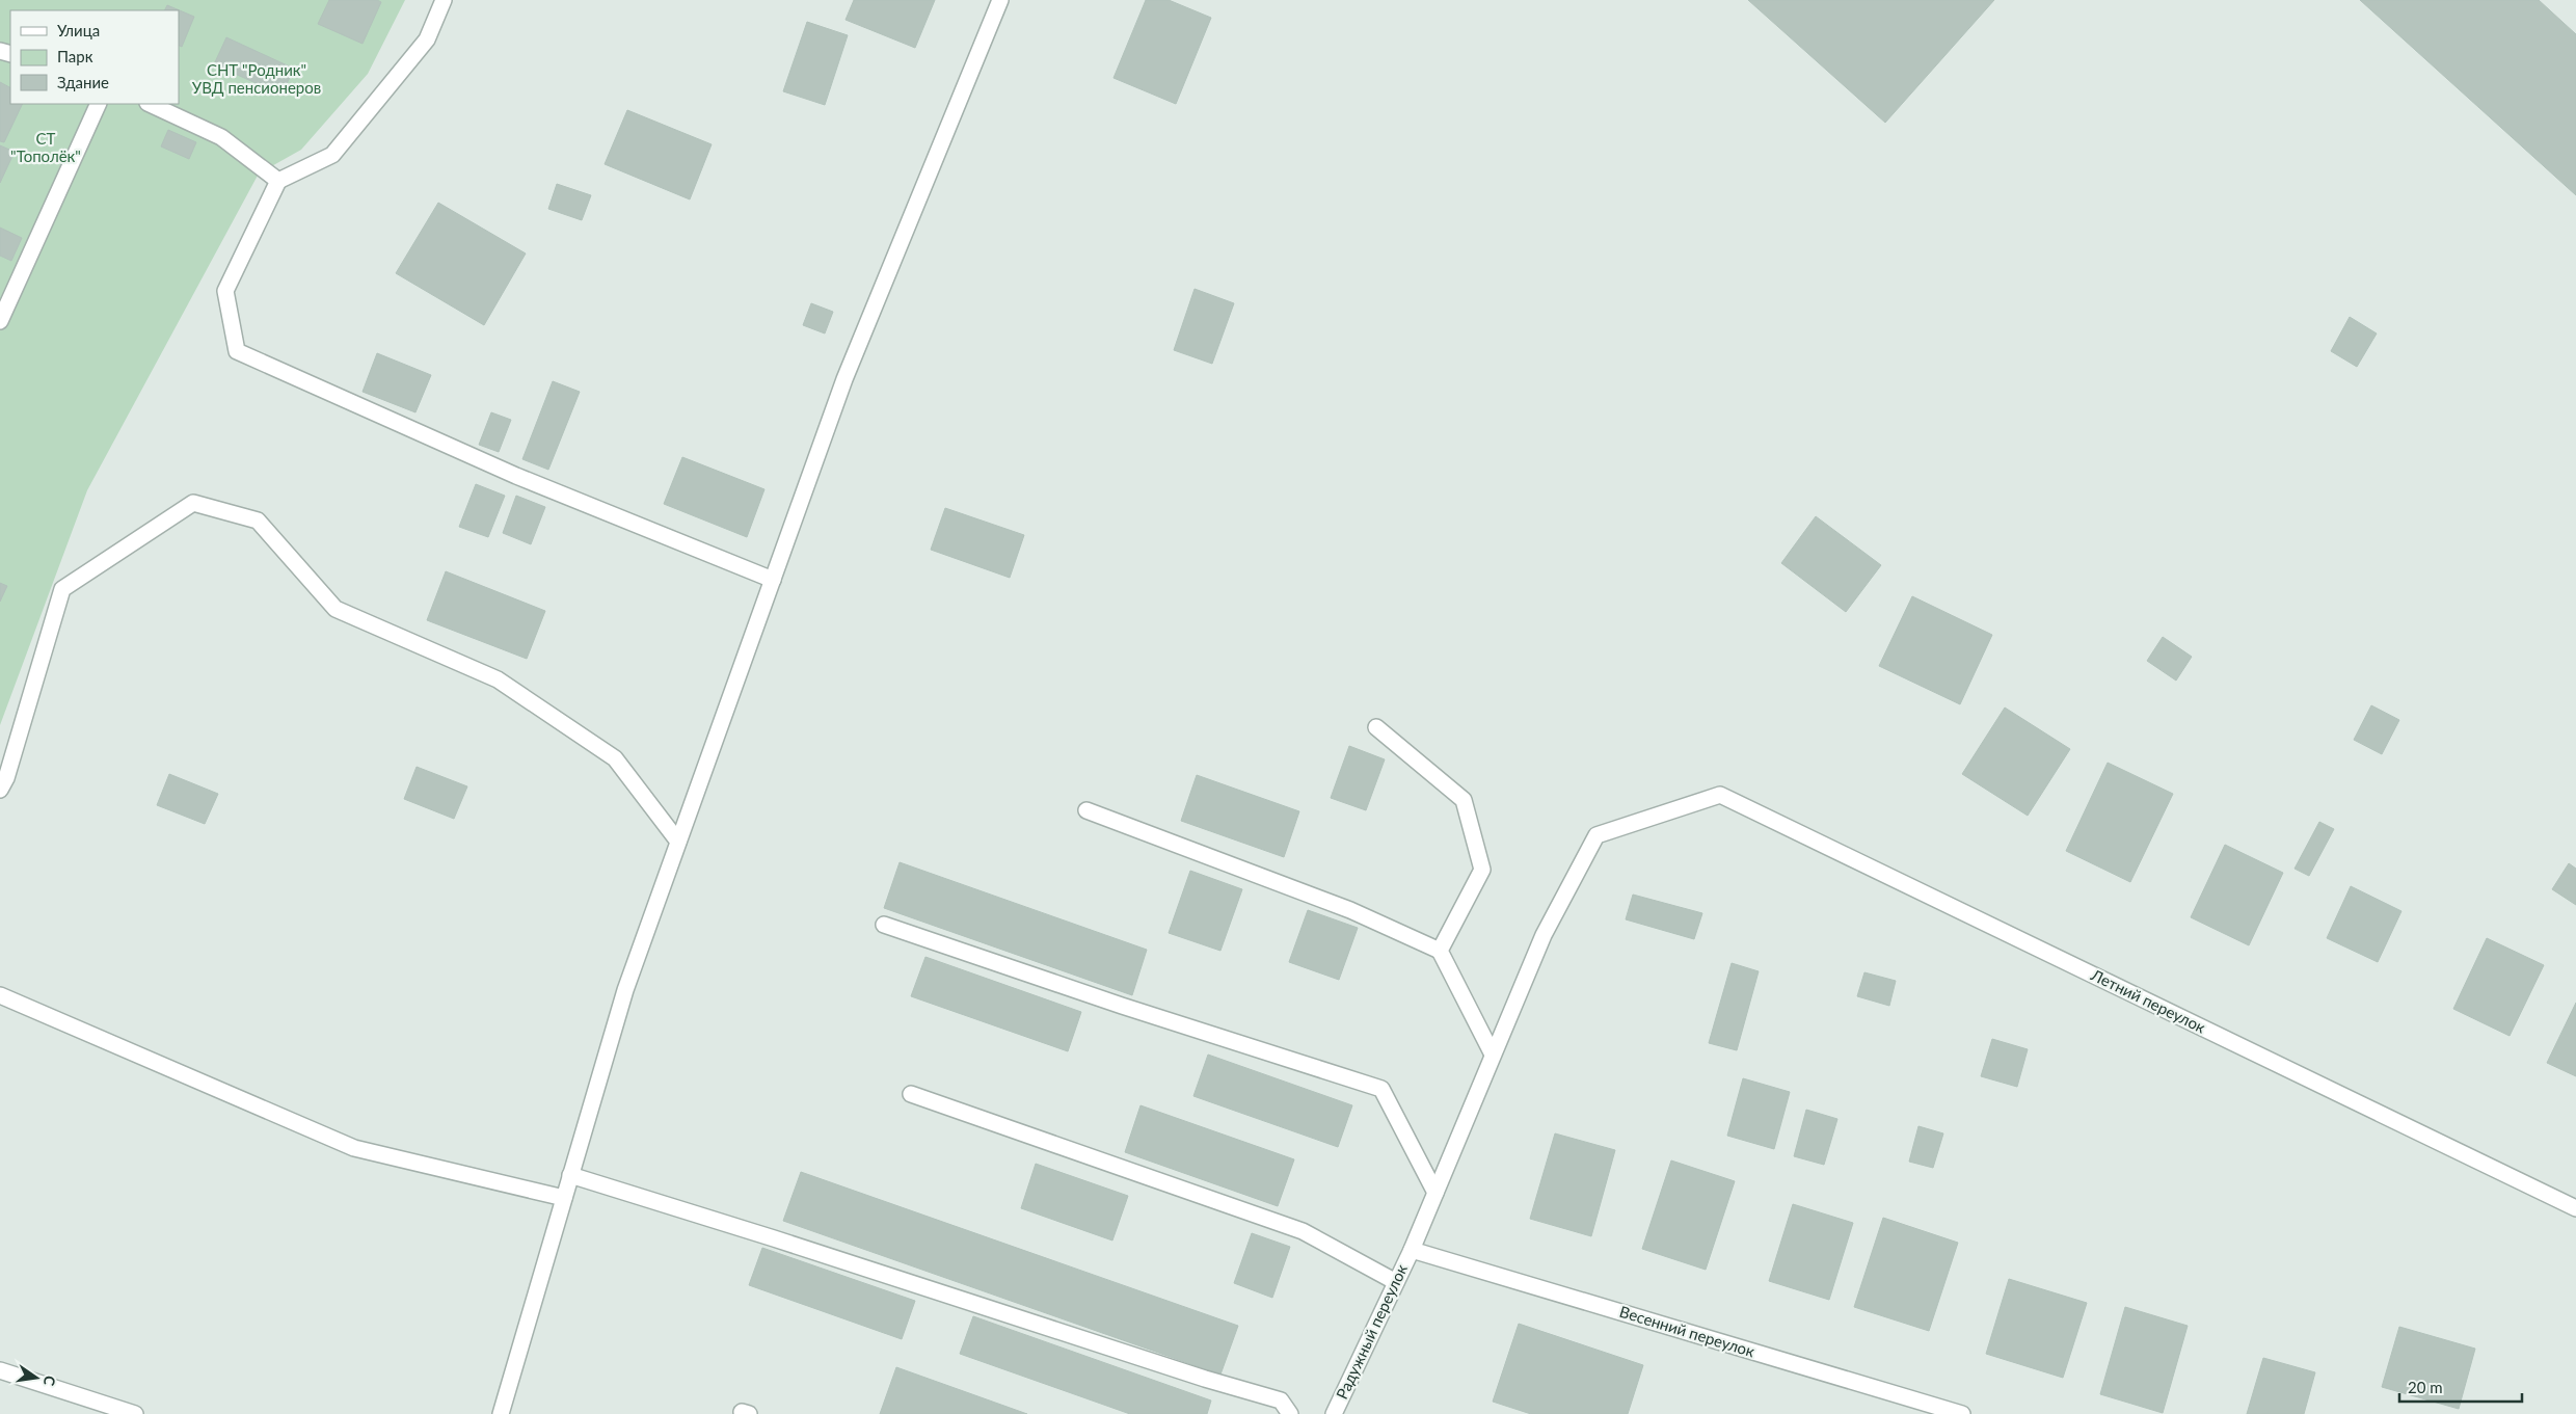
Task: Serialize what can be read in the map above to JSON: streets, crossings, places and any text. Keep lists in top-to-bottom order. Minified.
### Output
{"streets":{"street":["Летний переулок","Радужный переулок","Весенний переулок"]},"crossings":[["Летний переулок","Радужный переулок"],["Радужный переулок","Весенний переулок"]],"parks":["СНТ \"Родник\" УВД пенсионеров","СТ \"Тополёк\""],"legend":["Улица","Парк","Здание"],"scale_bar":"20 m","north":"right"}
